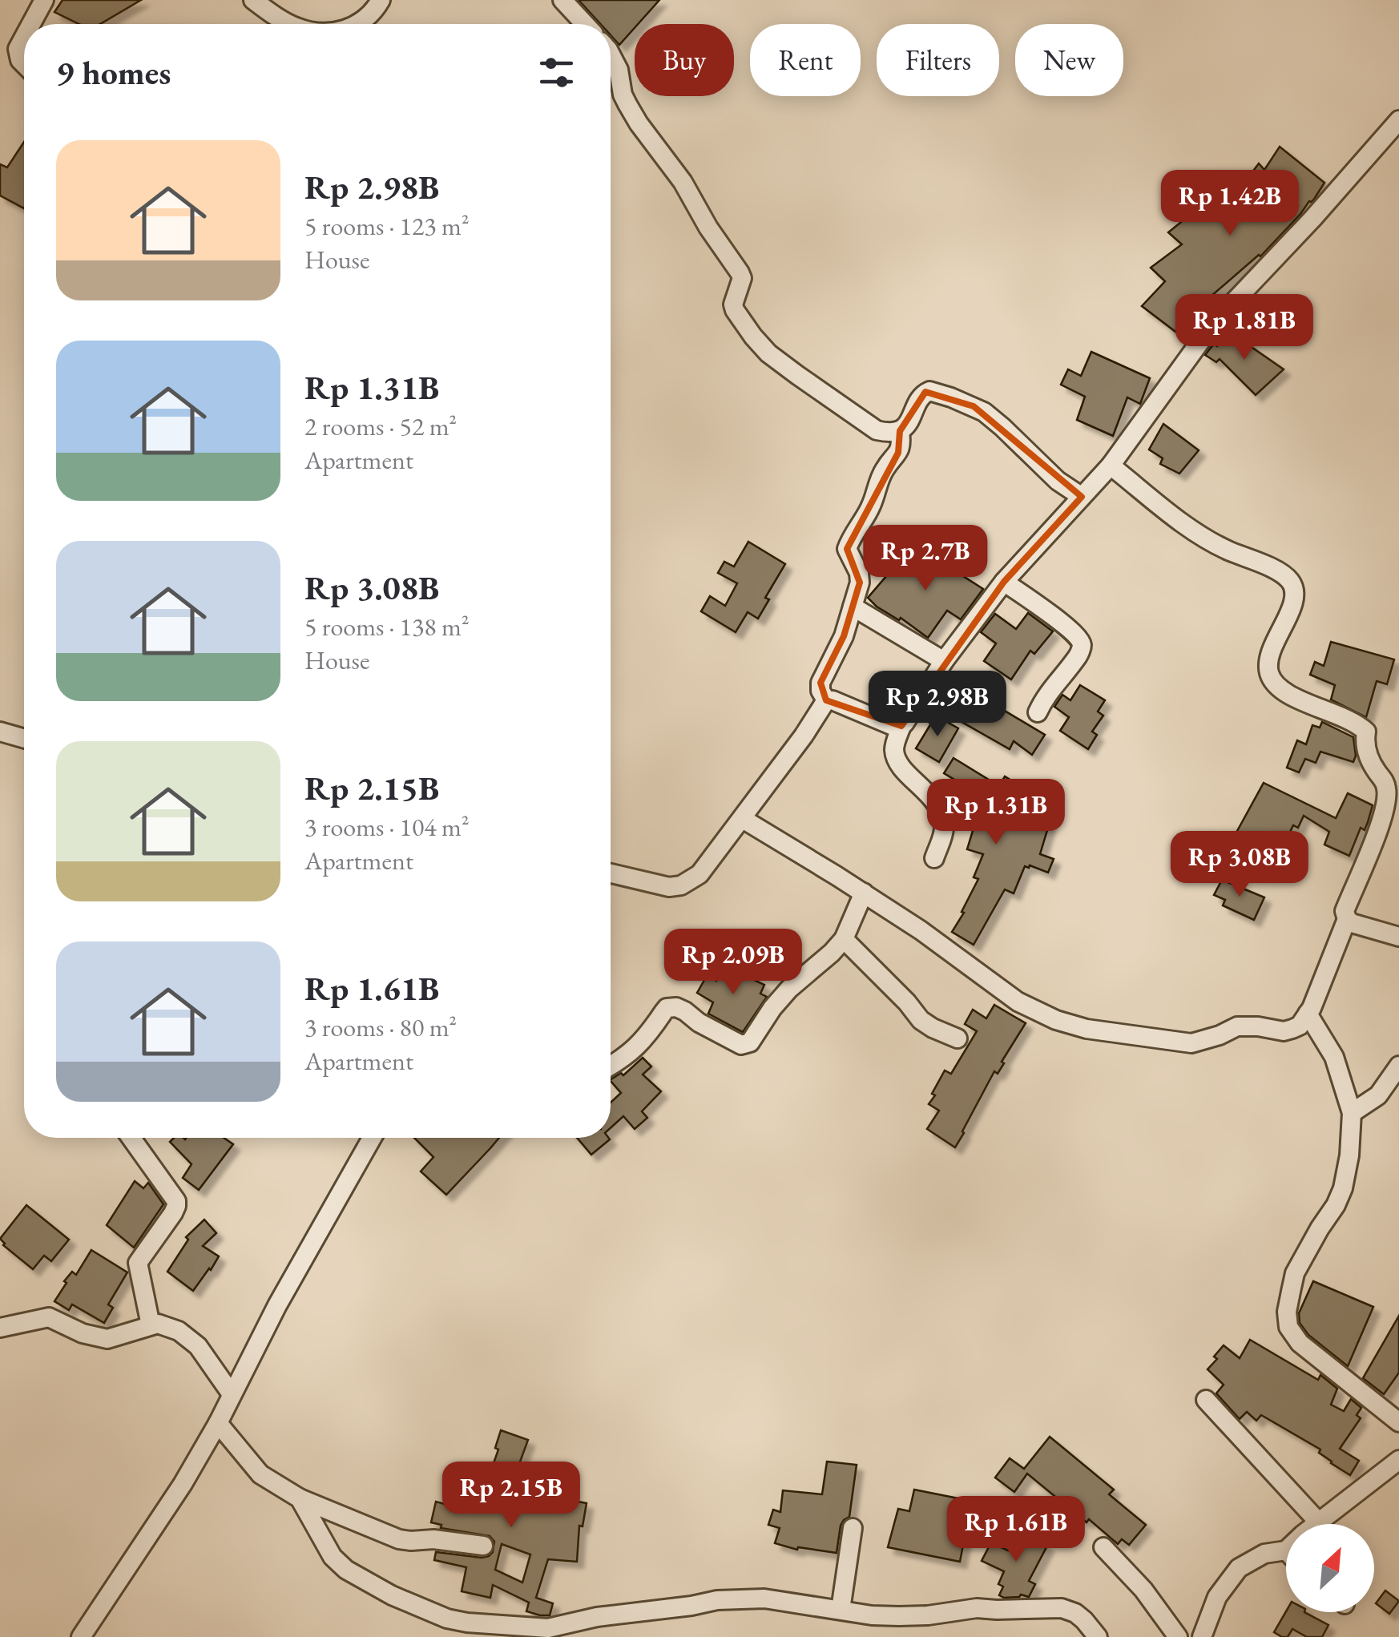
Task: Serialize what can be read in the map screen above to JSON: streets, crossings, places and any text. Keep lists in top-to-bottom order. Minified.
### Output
{"north":"top right","page":{"chip":["Buy","Rent","Filters","New"],"heading":"9 homes","list":[{"name":"Rp 2.98B","note":"5 rooms · 123 m² · House"},{"name":"Rp 1.31B","note":"2 rooms · 52 m² · Apartment"},{"name":"Rp 3.08B","note":"5 rooms · 138 m² · House"},{"name":"Rp 2.15B","note":"3 rooms · 104 m² · Apartment"},{"name":"Rp 1.61B","note":"3 rooms · 80 m² · Apartment"}],"price":["Rp 1.42B","Rp 1.81B","Rp 2.7B","Rp 2.98B","Rp 1.31B","Rp 3.08B","Rp 2.09B","Rp 2.15B","Rp 1.61B"]}}
